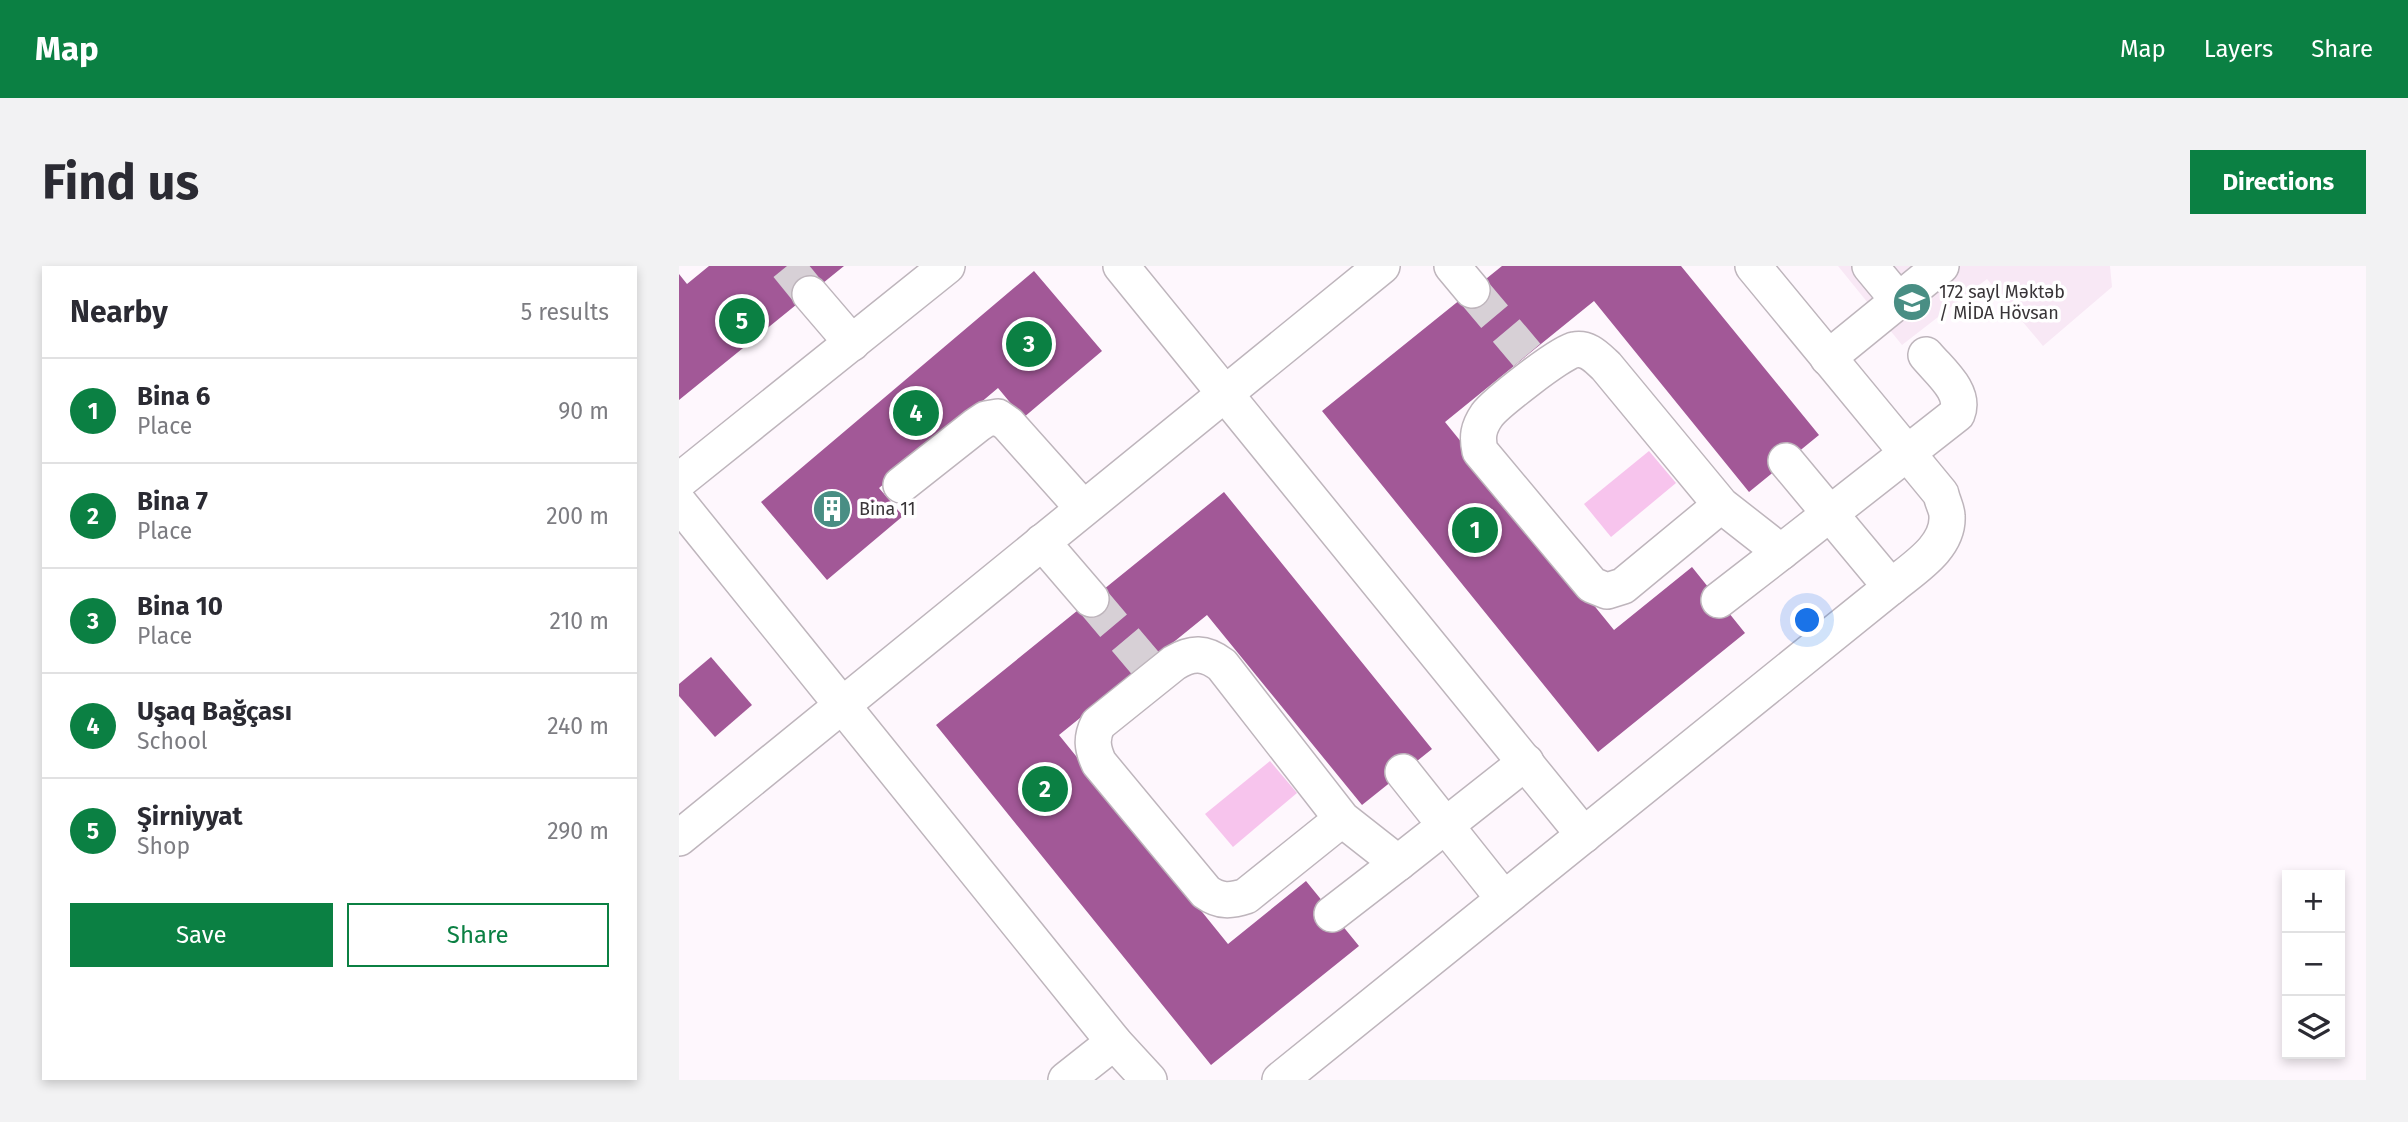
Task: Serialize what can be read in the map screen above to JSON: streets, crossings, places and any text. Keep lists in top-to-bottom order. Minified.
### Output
{"places":{"school or university":["172 sayl Məktəb / MİDA Hövsan"],"building":["Bina 11"]},"page":{"header":"Map","nav":["Map","Layers","Share"],"buttons":["Directions",["Save","Share"]],"title":"Find us","heading":["Nearby","5 results"],"pins":["5","3","4","1","2"],"list":[{"mark":"1","name":"Bina 6","note":"Place","value":"90 m"},{"mark":"2","name":"Bina 7","note":"Place","value":"200 m"},{"mark":"3","name":"Bina 10","note":"Place","value":"210 m"},{"mark":"4","name":"Uşaq Bağçası","note":"School","value":"240 m"},{"mark":"5","name":"Şirniyyat","note":"Shop","value":"290 m"}],"map_buttons":["+","−"]}}
